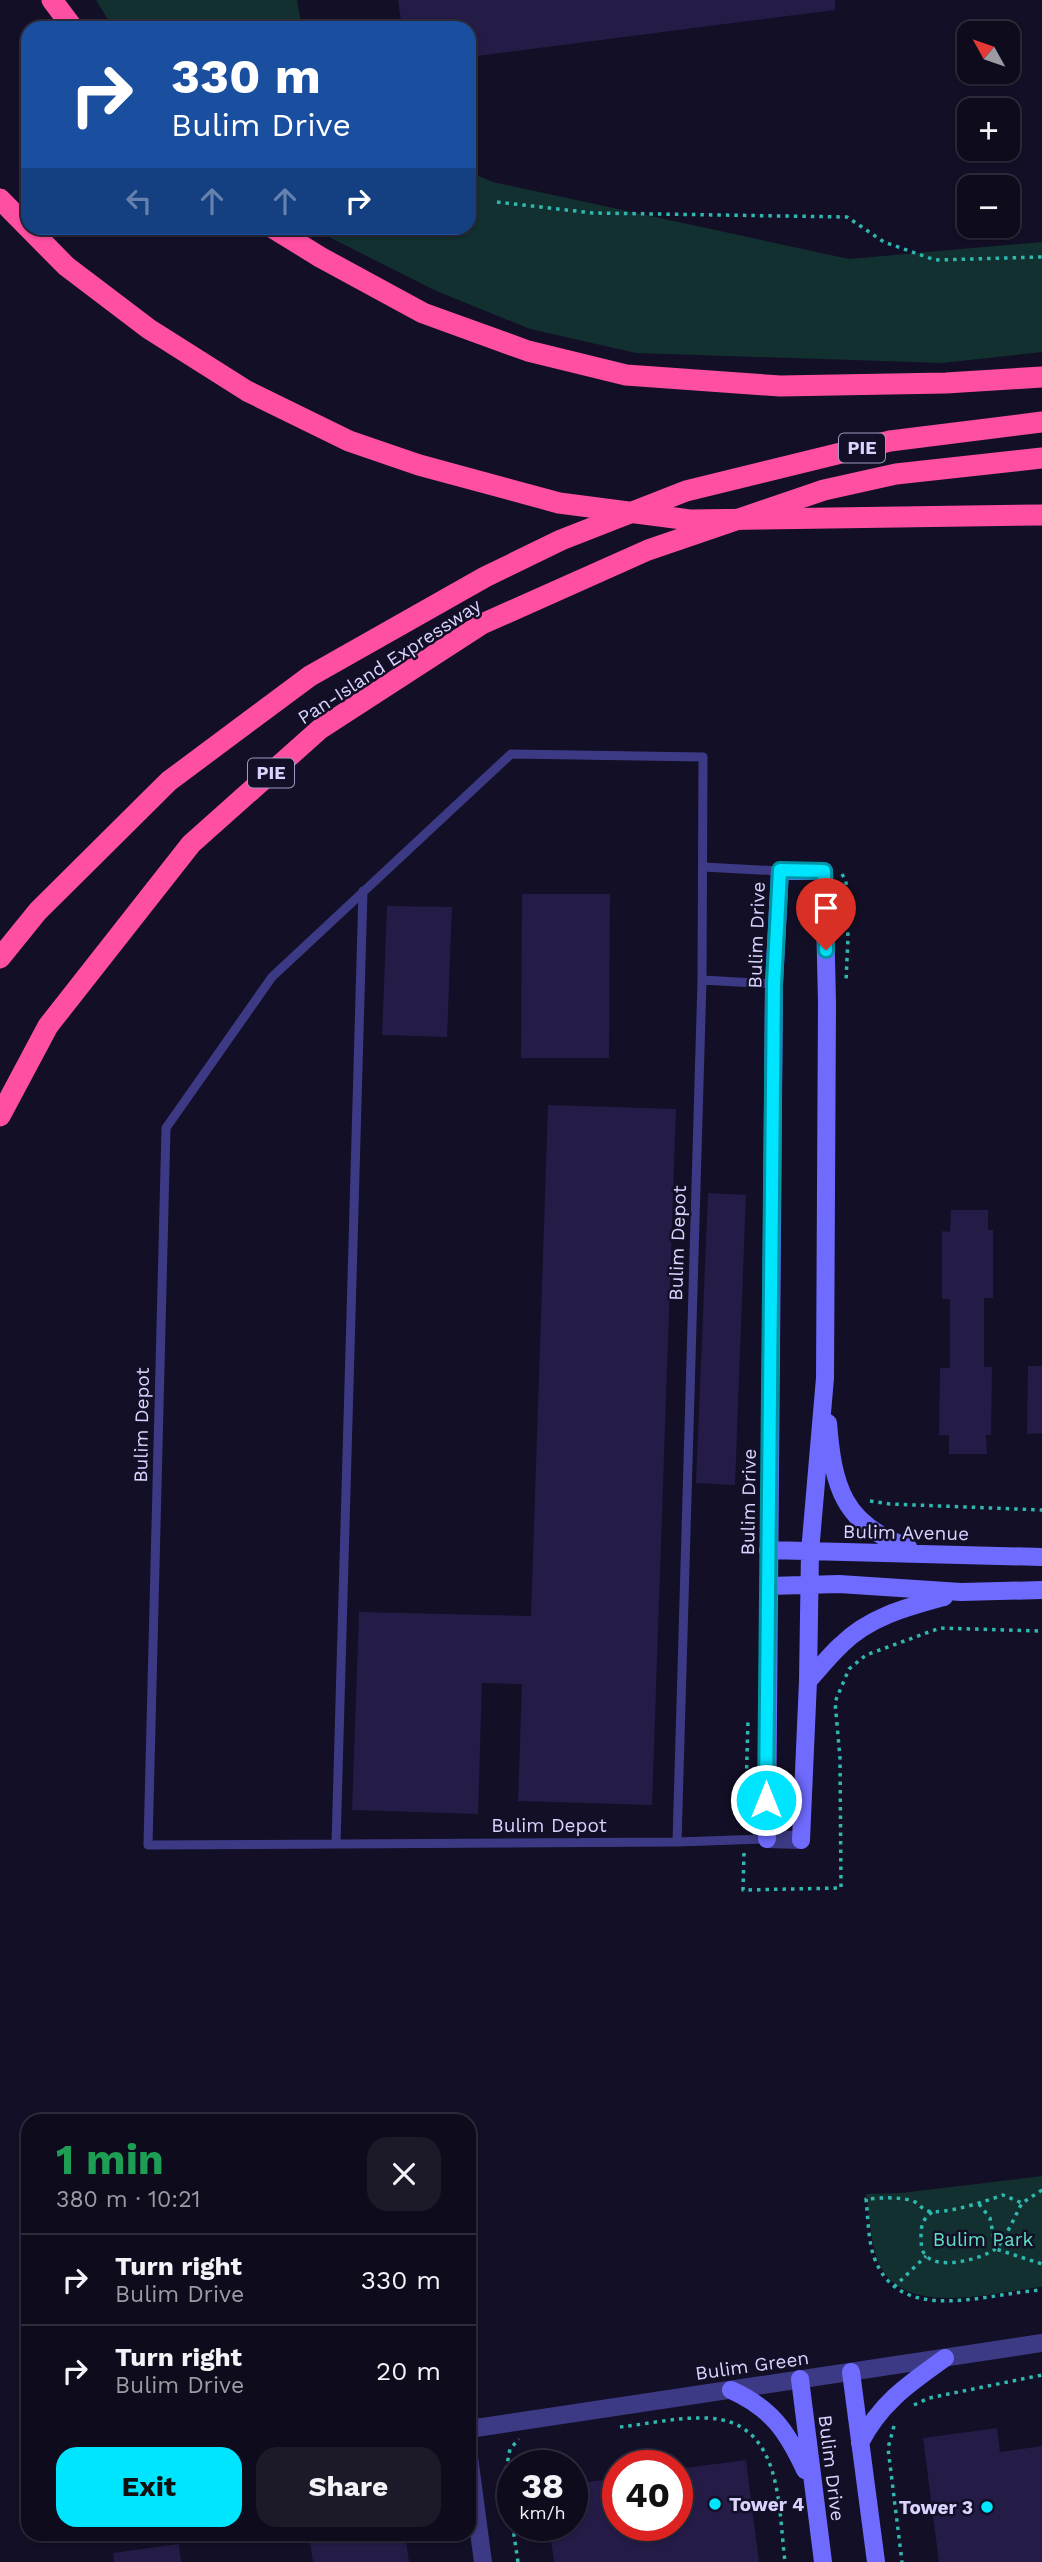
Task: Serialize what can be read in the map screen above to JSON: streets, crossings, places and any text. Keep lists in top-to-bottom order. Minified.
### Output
{"streets":{"highway":["PIE","Pan-Island Expressway"],"street":["Bulim Drive","Bulim Avenue","Bulim Green"],"lane":["Bulim Depot"]},"crossings":[["Bulim Drive","Bulim Depot"],["Bulim Drive","Bulim Avenue"],["Bulim Drive","Bulim Green"]],"parks":["Bulim Park"],"places":["Tower 4","Tower 3"],"north":"top left","page":{"map_buttons":["+","−"],"turn":["330 m","Bulim Drive"],"heading":["1 min","380 m · 10:21"],"list":[{"name":"Turn right","note":"Bulim Drive","value":"330 m"},{"name":"Turn right","note":"Bulim Drive","value":"20 m"}],"buttons":["Exit","Share"],"speed":"38 km/h","limit":"40"}}
